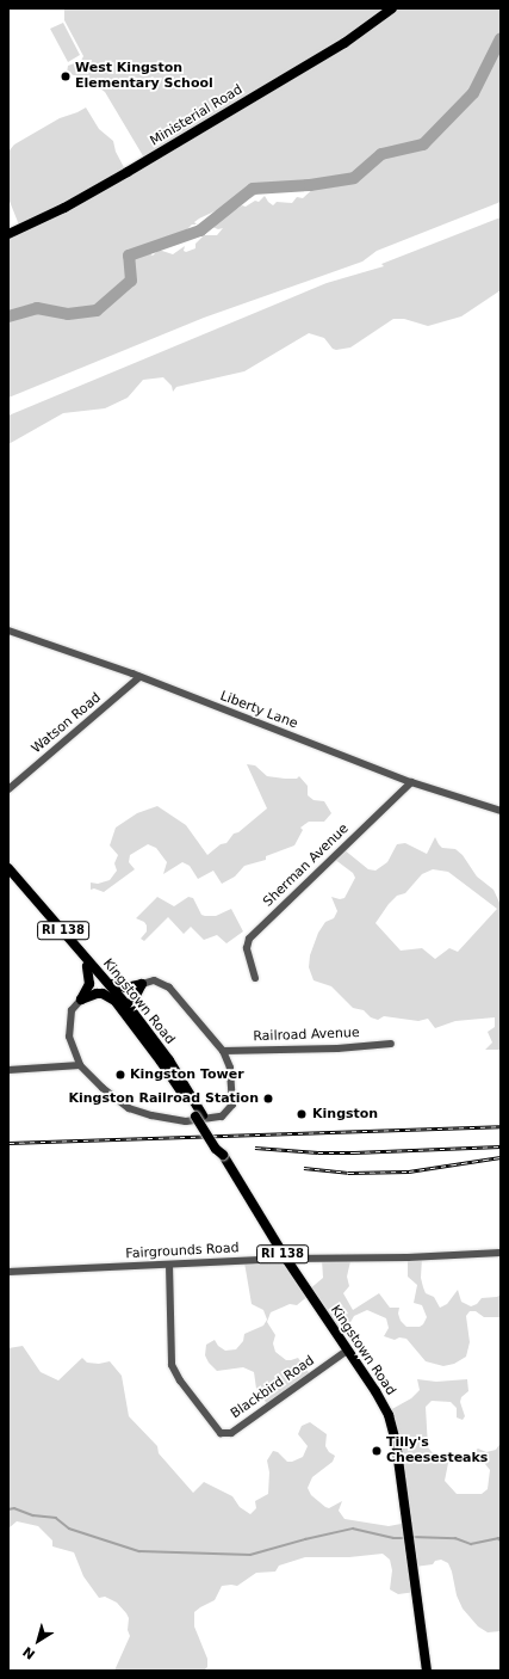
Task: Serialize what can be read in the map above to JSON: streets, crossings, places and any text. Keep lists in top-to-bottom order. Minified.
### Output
{"streets":{"main road":["Ministerial Road","RI 138","Kingstown Road"],"street":["Liberty Lane","Watson Road","Sherman Avenue","Railroad Avenue","Fairgrounds Road","Blackbird Road"]},"crossings":[["Liberty Lane","Watson Road"],["Liberty Lane","Sherman Avenue"],["Kingstown Road","Fairgrounds Road"],["Kingstown Road","Blackbird Road"],["Fairgrounds Road","Blackbird Road"]],"places":["West Kingston Elementary School","Kingston Tower","Kingston Railroad Station","Kingston","Tilly's Cheesesteaks"],"north":"bottom left"}
